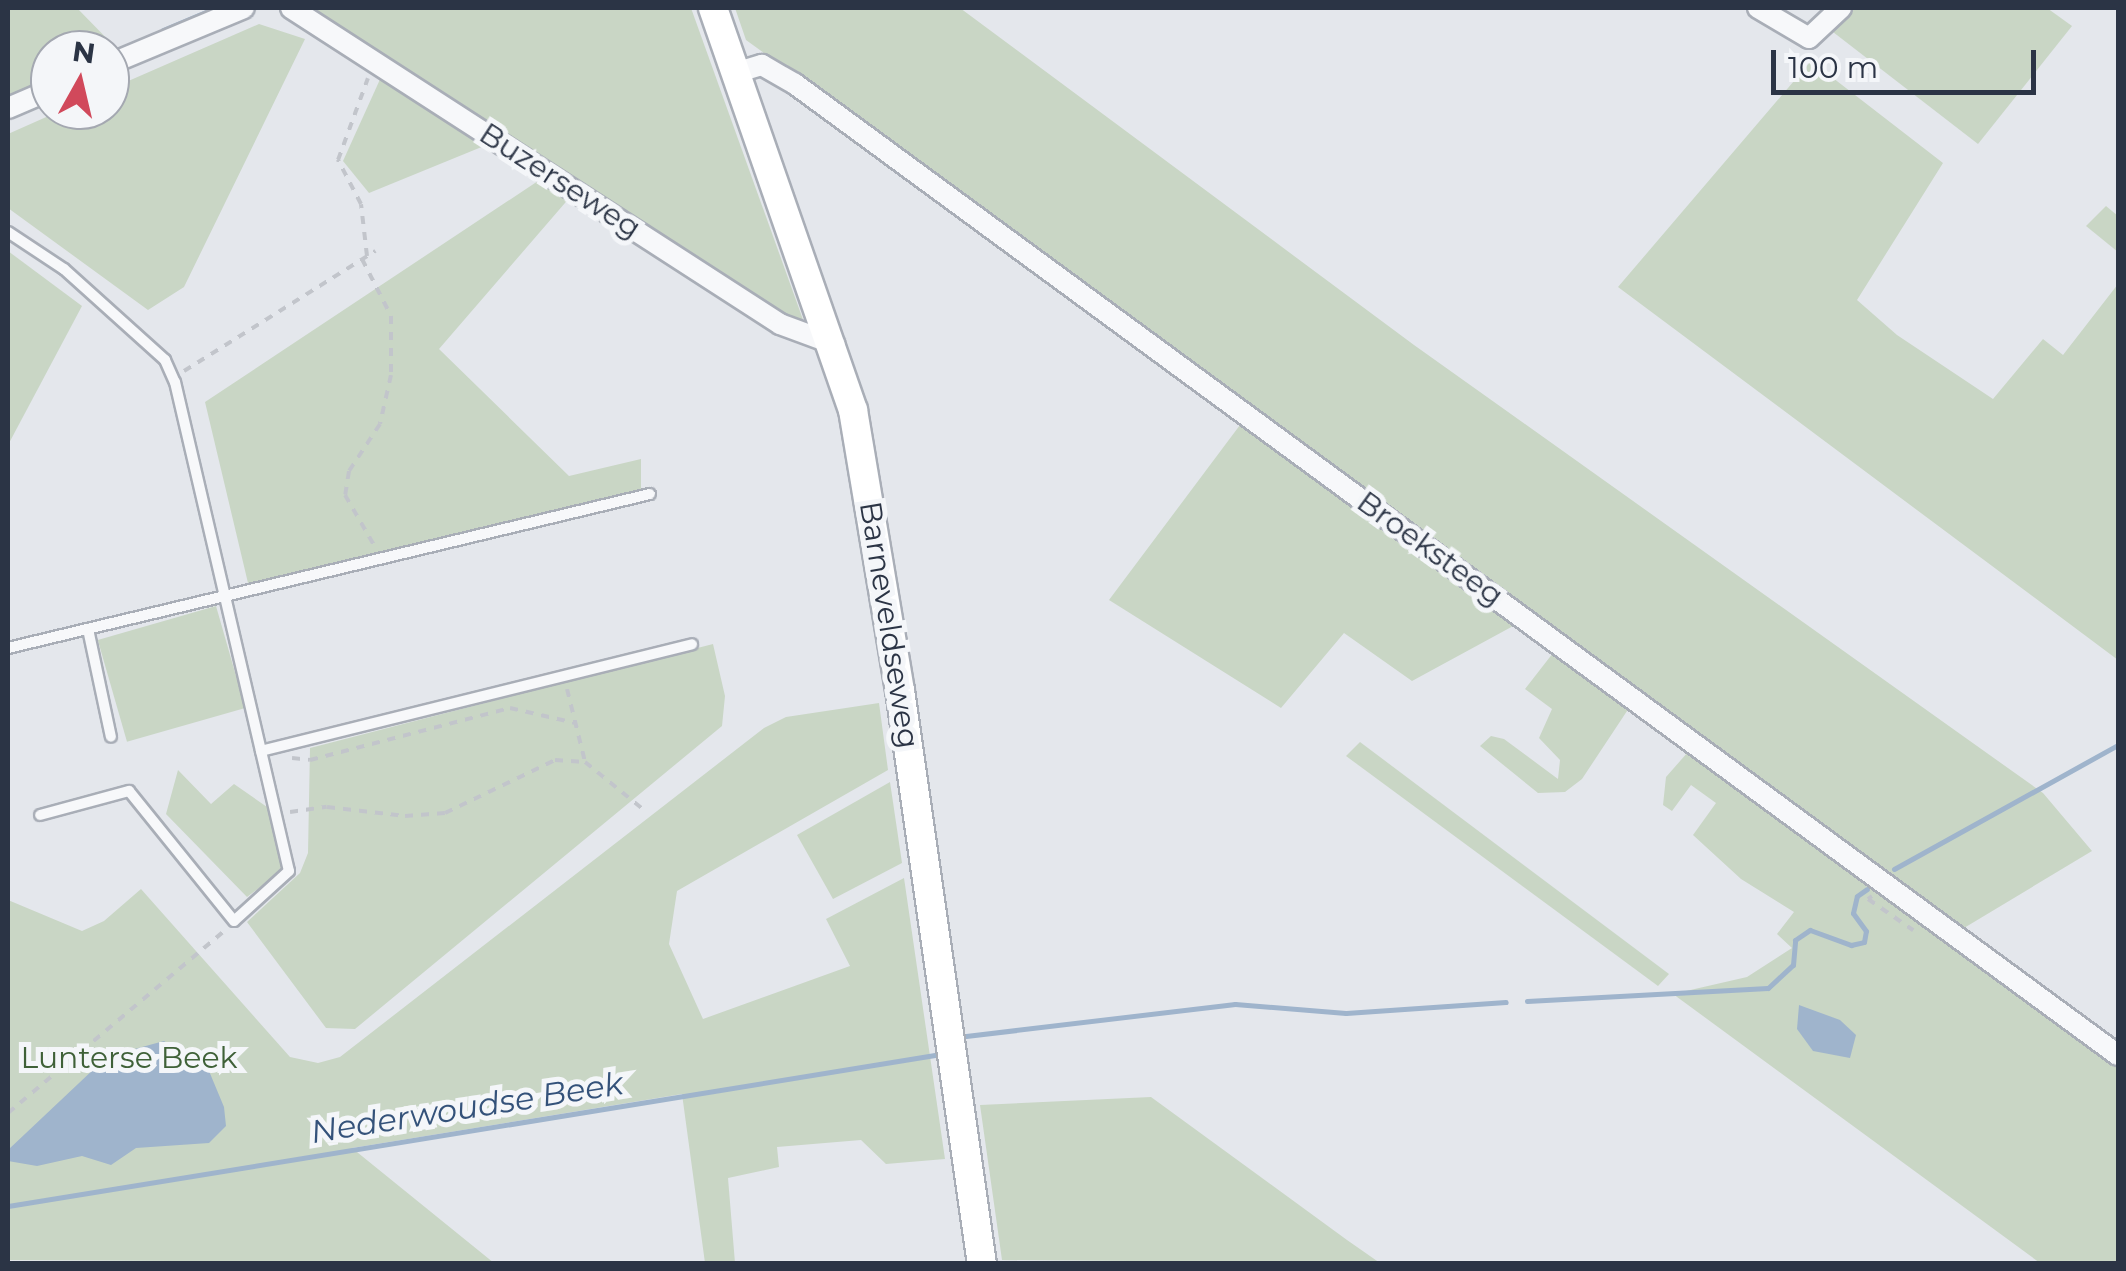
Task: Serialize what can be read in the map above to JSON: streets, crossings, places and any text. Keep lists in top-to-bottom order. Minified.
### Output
{"streets":{"main road":["Barneveldseweg"],"street":["Buzerseweg","Broeksteeg"]},"crossings":[["Buzerseweg","Barneveldseweg"],["Broeksteeg","Barneveldseweg"]],"water":["Nederwoudse Beek"],"parks":["Lunterse Beek"],"scale_bar":"100 m","north":"top"}
